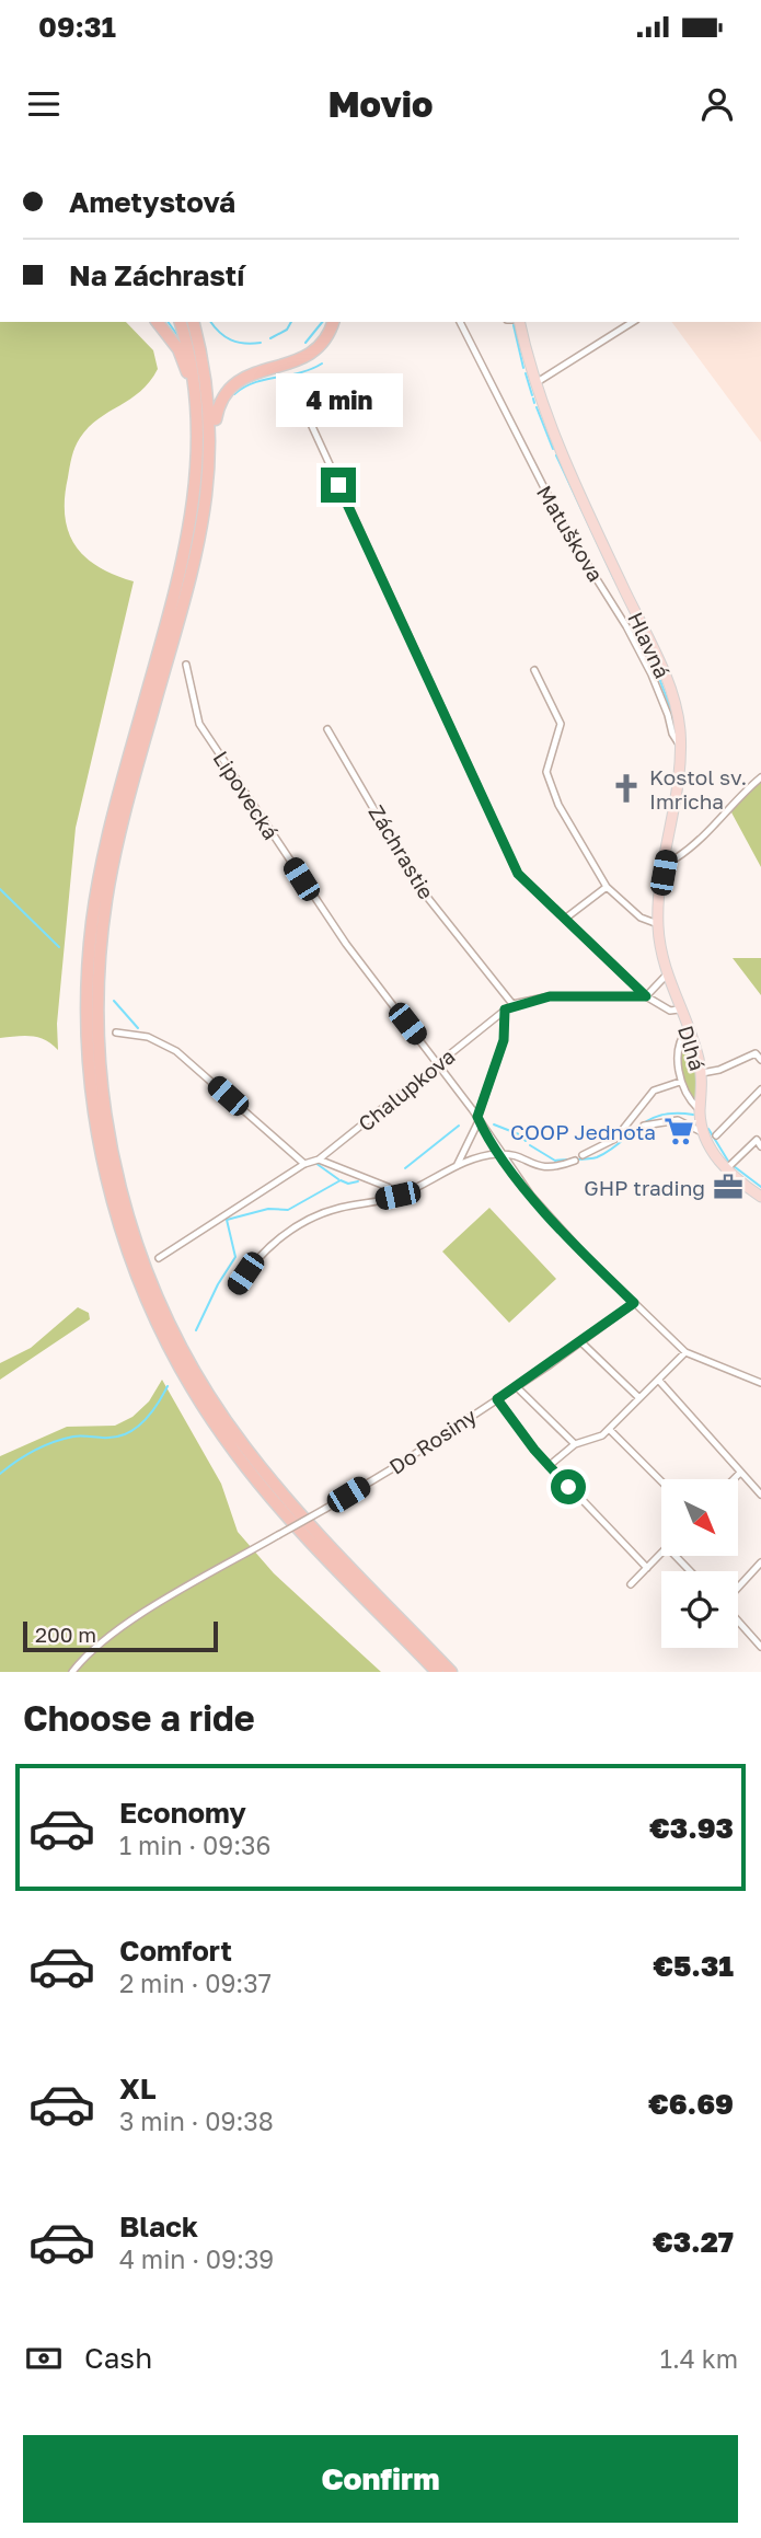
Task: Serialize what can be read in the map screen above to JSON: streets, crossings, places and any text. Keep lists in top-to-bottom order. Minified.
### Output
{"streets":{"main road":["Hlavná","Dlhá"],"street":["Matuškova","Lipovecká","Záchrastie","Chalupkova","Do Rosiny"]},"crossings":[["Matuškova","Hlavná"],["Hlavná","Dlhá"],["Lipovecká","Chalupkova"],["Lipovecká","Do Rosiny"],["Záchrastie","Chalupkova"]],"places":{"church":["Kostol sv. Imricha"],"supermarket":["COOP Jednota"],"office":["GHP trading"]},"scale_bar":"200 m","north":"bottom right","page":{"status":"09:31","header":"Movio","banner":["Ametystová","Na Záchrastí"],"bubble":"4 min","scale":"200 m","heading":"Choose a ride","list":[{"name":"Economy","note":"1 min · 09:36","value":"€3.93"},{"name":"Comfort","note":"2 min · 09:37","value":"€5.31"},{"name":"XL","note":"3 min · 09:38","value":"€6.69"},{"name":"Black","note":"4 min · 09:39","value":"€3.27"}],"pay":["Cash","1.4 km"],"buttons":"Confirm"}}
